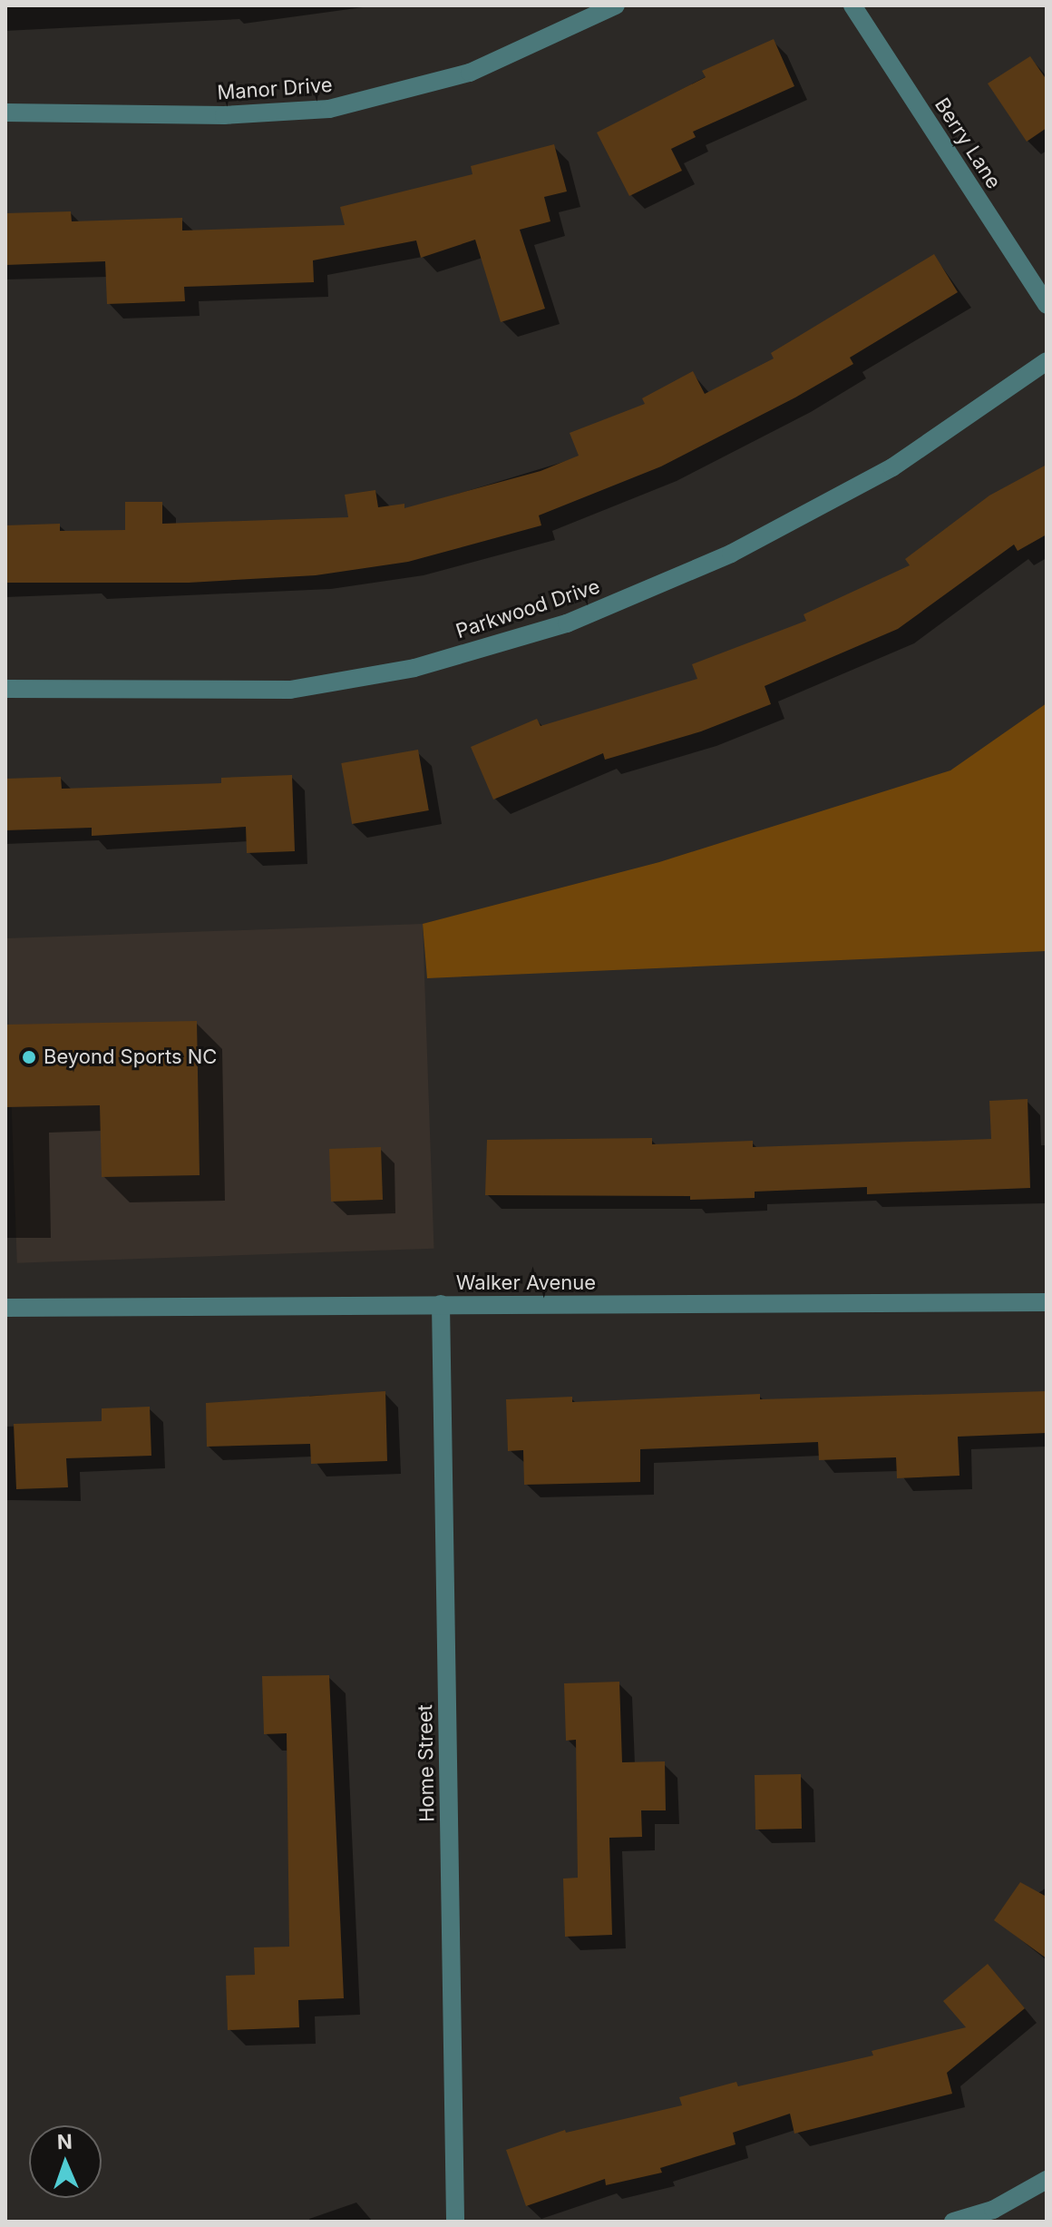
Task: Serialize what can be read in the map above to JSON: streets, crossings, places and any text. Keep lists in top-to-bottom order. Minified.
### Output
{"streets":{"street":["Manor Drive","Berry Lane","Parkwood Drive","Walker Avenue","Home Street"]},"crossings":[["Walker Avenue","Home Street"]],"places":["Beyond Sports NC"],"north":"top"}
